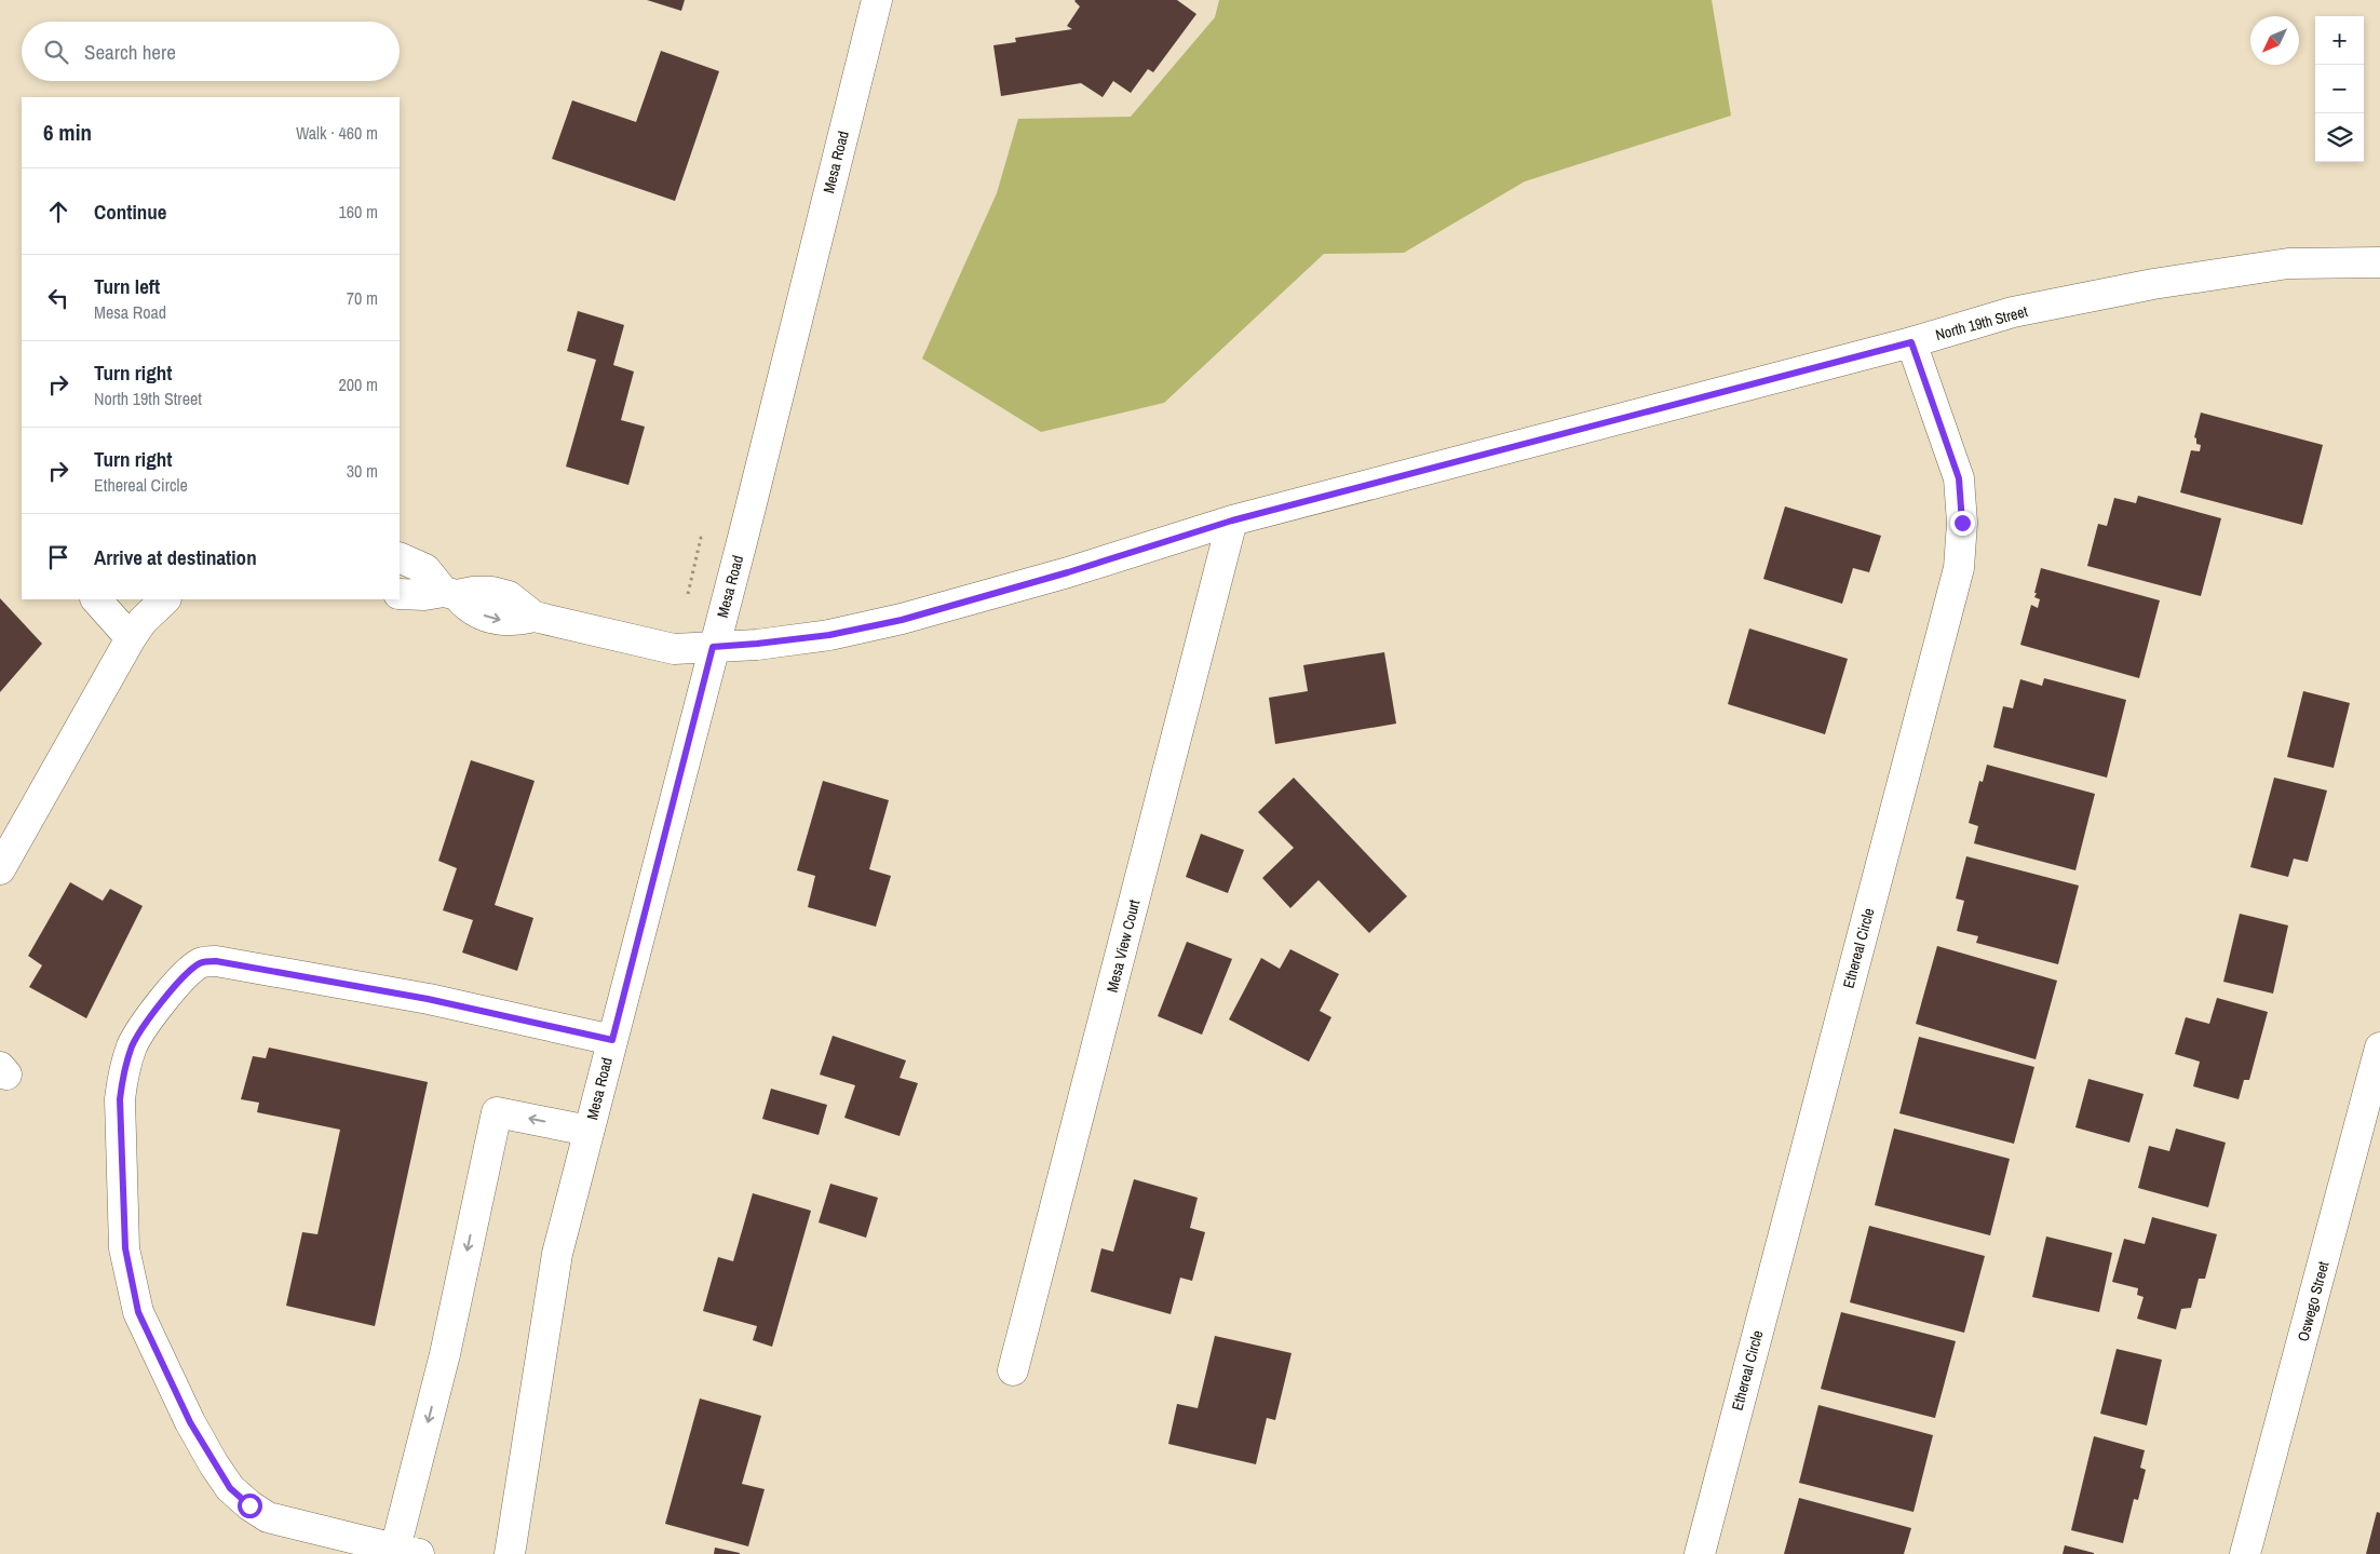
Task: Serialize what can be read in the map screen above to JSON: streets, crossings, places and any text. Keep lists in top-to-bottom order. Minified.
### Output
{"streets":{"street":["Mesa Road","North 19th Street","Mesa View Court","Ethereal Circle","Oswego Street"]},"crossings":[["Mesa Road","North 19th Street"],["North 19th Street","Mesa View Court"],["North 19th Street","Ethereal Circle"]],"north":"bottom left","page":{"map_buttons":["+","−"],"search":"Search here","heading":["6 min","Walk · 460 m"],"list":[["Continue","160 m"],["Turn left","Mesa Road","70 m"],["Turn right","North 19th Street","200 m"],["Turn right","Ethereal Circle","30 m"],"Arrive at destination"]}}
